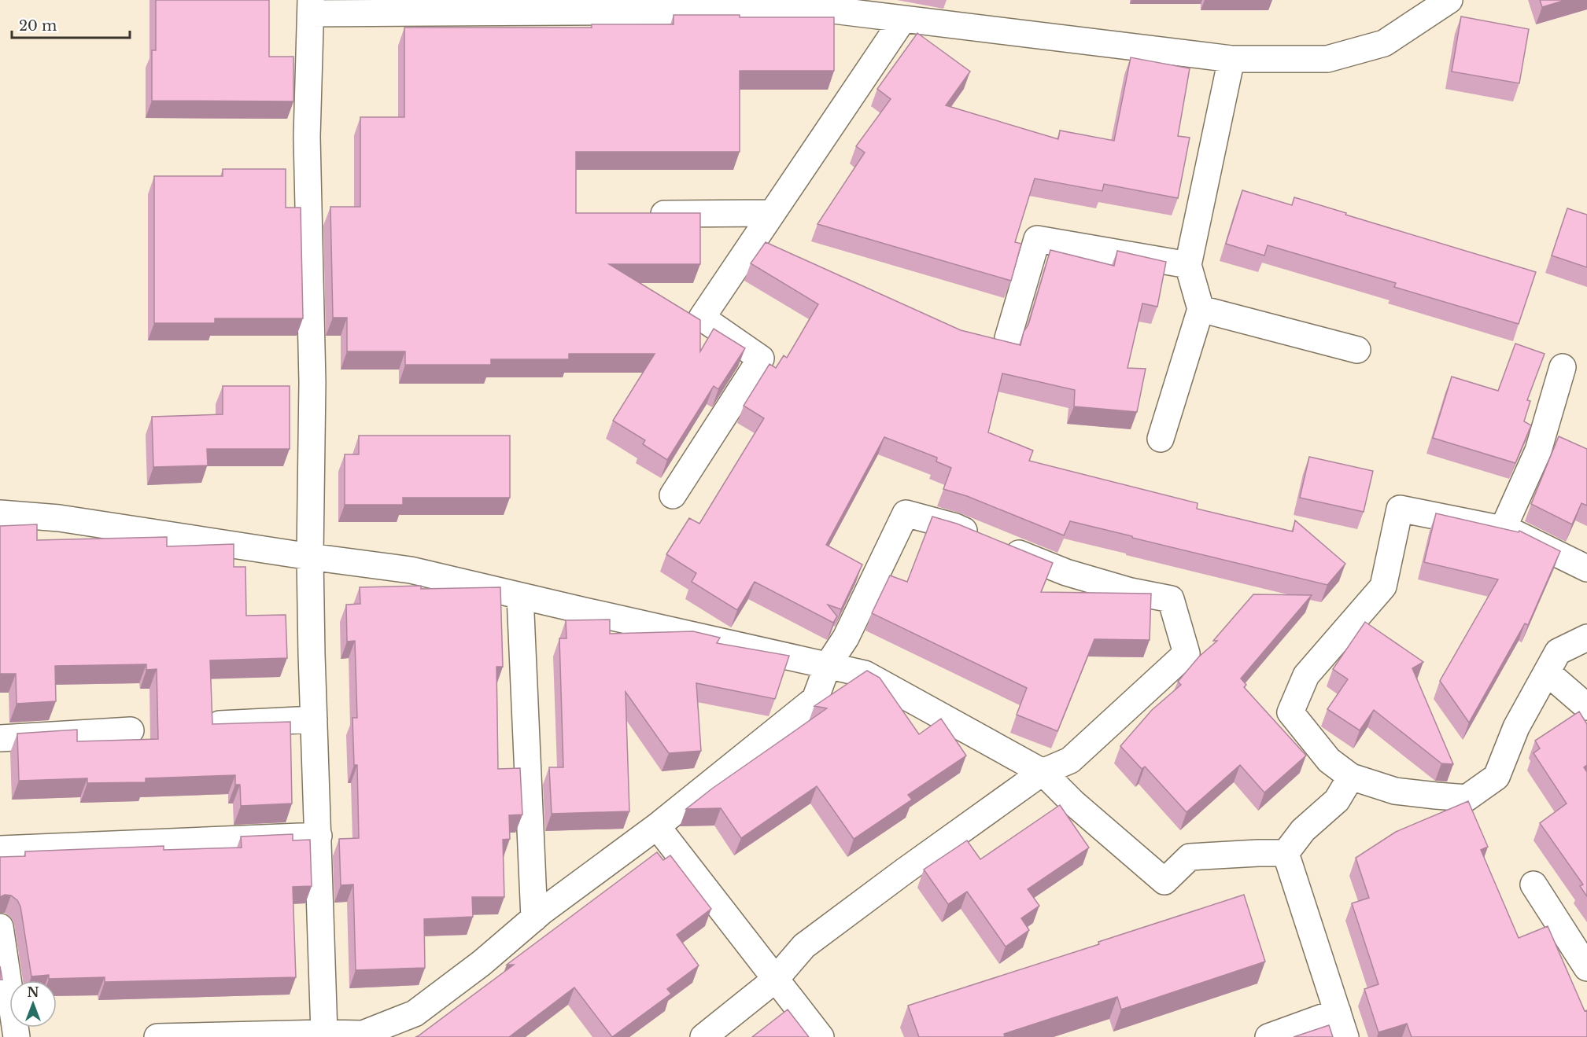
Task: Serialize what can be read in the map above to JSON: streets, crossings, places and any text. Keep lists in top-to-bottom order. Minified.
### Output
{"scale_bar":"20 m","north":"top"}
